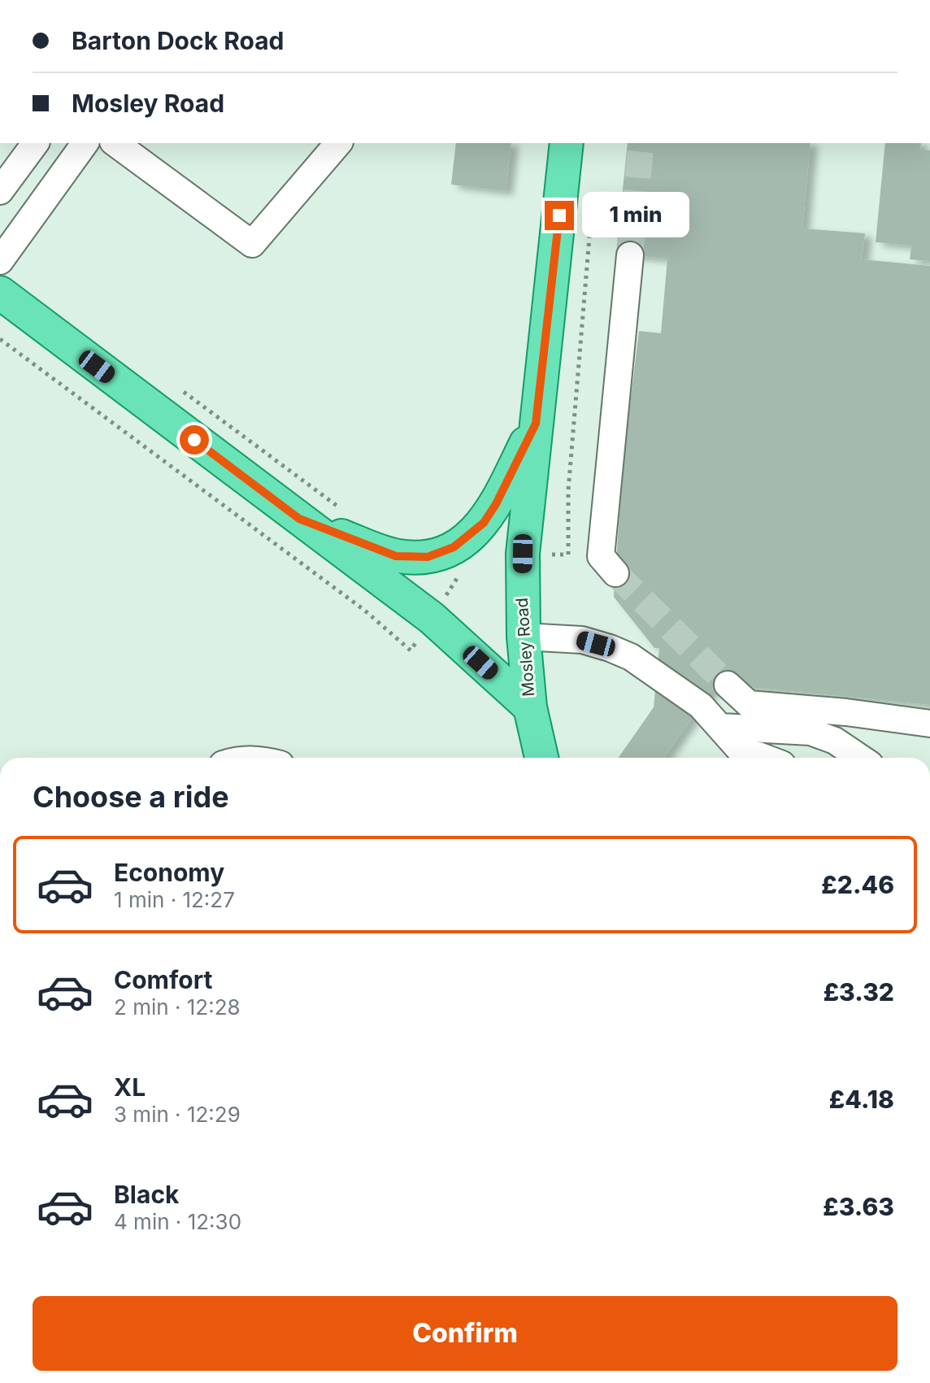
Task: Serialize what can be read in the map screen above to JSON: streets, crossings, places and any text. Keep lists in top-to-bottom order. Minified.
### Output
{"streets":{"main road":["Mosley Road"]},"page":{"banner":["Barton Dock Road","Mosley Road"],"bubble":"1 min","heading":"Choose a ride","list":[{"name":"Economy","note":"1 min · 12:27","value":"£2.46"},{"name":"Comfort","note":"2 min · 12:28","value":"£3.32"},{"name":"XL","note":"3 min · 12:29","value":"£4.18"},{"name":"Black","note":"4 min · 12:30","value":"£3.63"}],"buttons":"Confirm"}}
